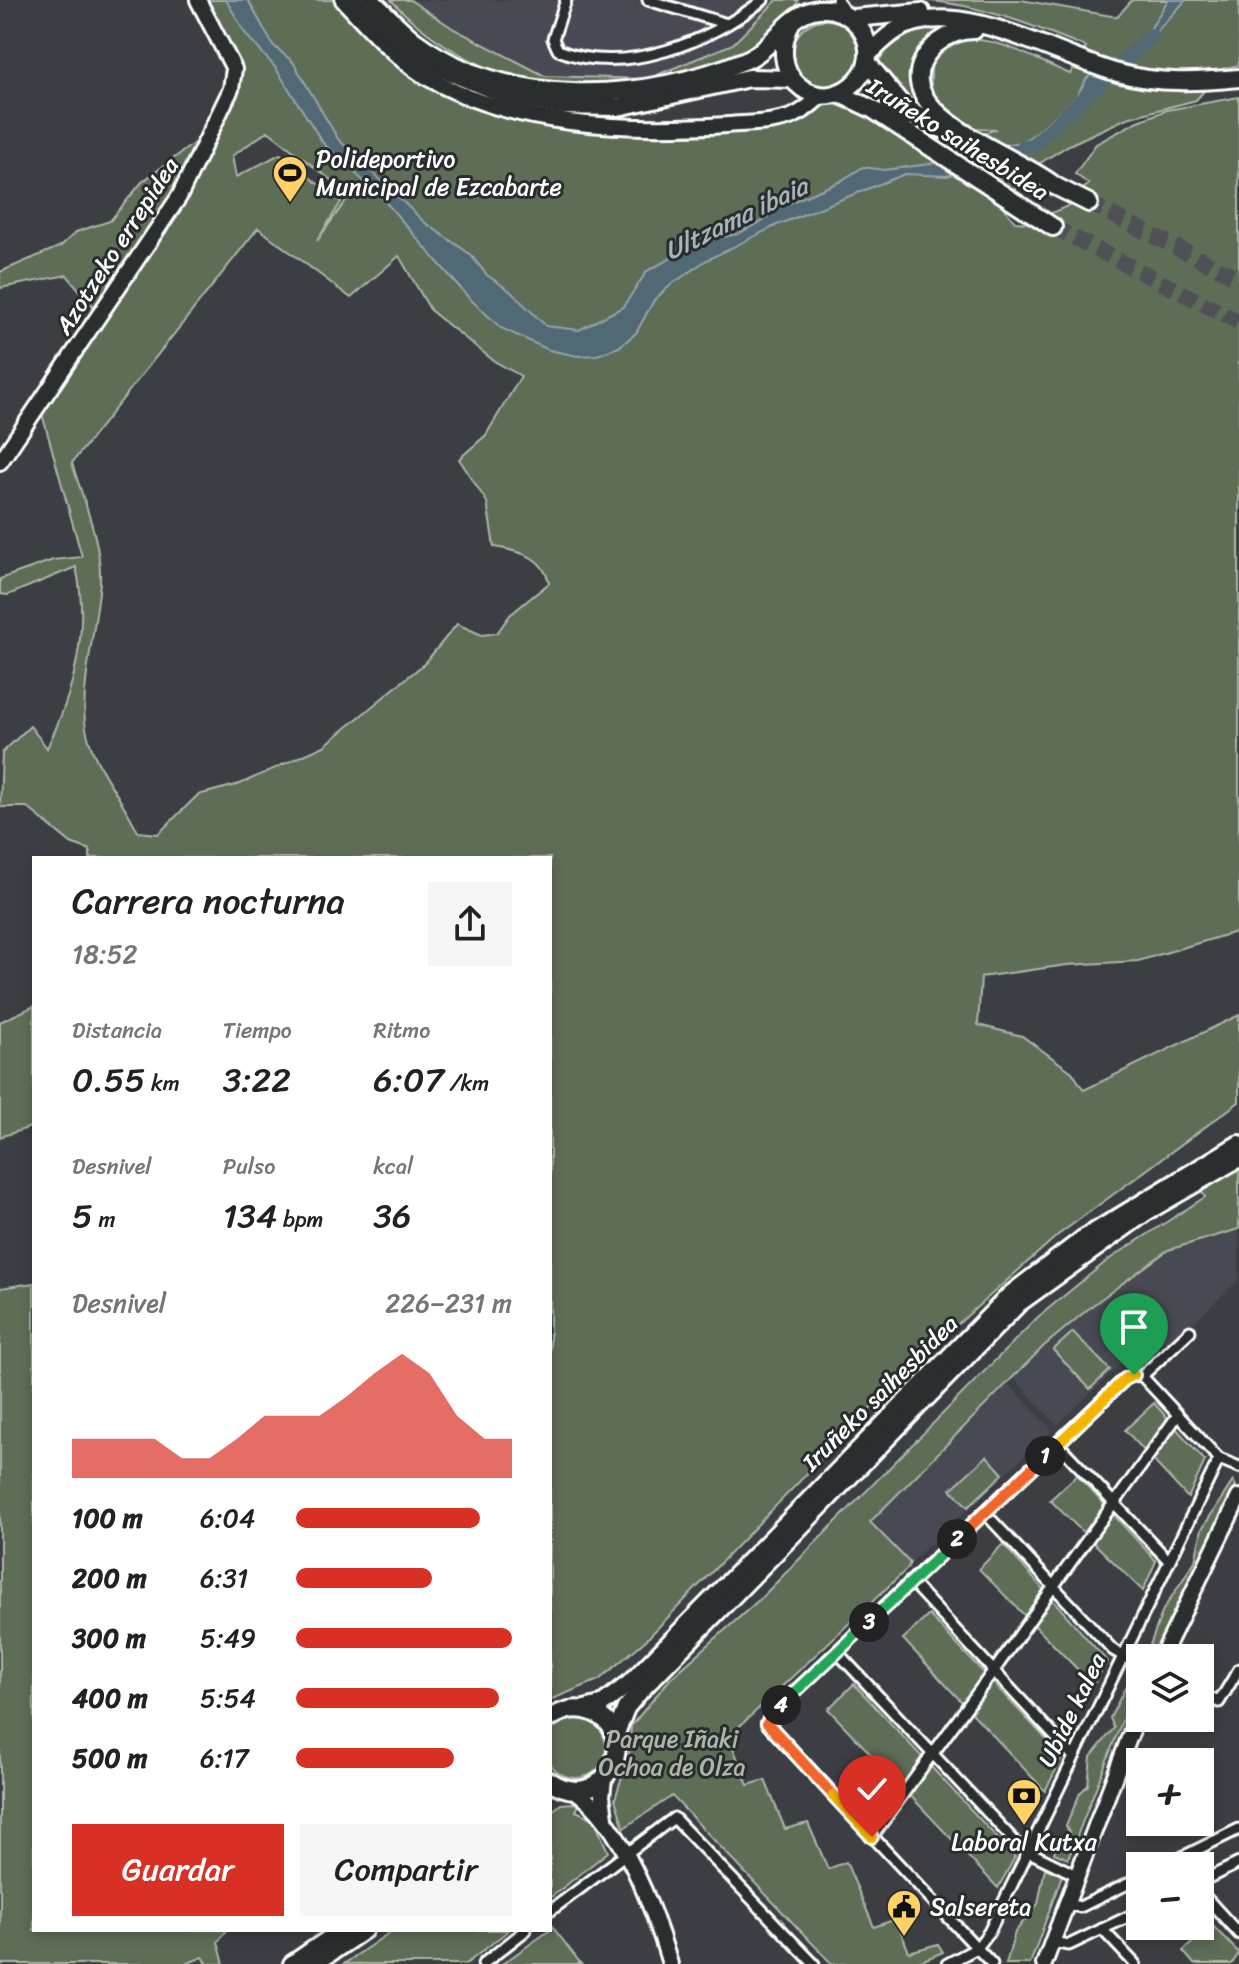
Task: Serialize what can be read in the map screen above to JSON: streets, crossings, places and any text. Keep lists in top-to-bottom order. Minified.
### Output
{"streets":{"highway":["Iruñeko saihesbidea"],"street":["Azotzeko errepidea","Ubide kalea"]},"water":["Ultzama ibaia"],"parks":["Parque Iñaki Ochoa de Olza"],"places":{"sports":["Polideportivo Municipal de Ezcabarte"],"bank":["Laboral Kutxa"],"public building":["Salsereta"]},"page":{"heading":["Carrera nocturna","18:52"],"stats":[["Distancia","0.55 km"],["Tiempo","3:22"],["Ritmo","6:07 /km"],["Desnivel","5 m"],["Pulso","134 bpm"],["kcal","36"]],"chart":["Desnivel","226–231 m"],"pins":["1","2","3","4"],"list":[{"name":"100 m","note":"6:04"},{"name":"200 m","note":"6:31"},{"name":"300 m","note":"5:49"},{"name":"400 m","note":"5:54"},{"name":"500 m","note":"6:17"}],"map_buttons":["+","−"],"buttons":["Guardar","Compartir"]}}
